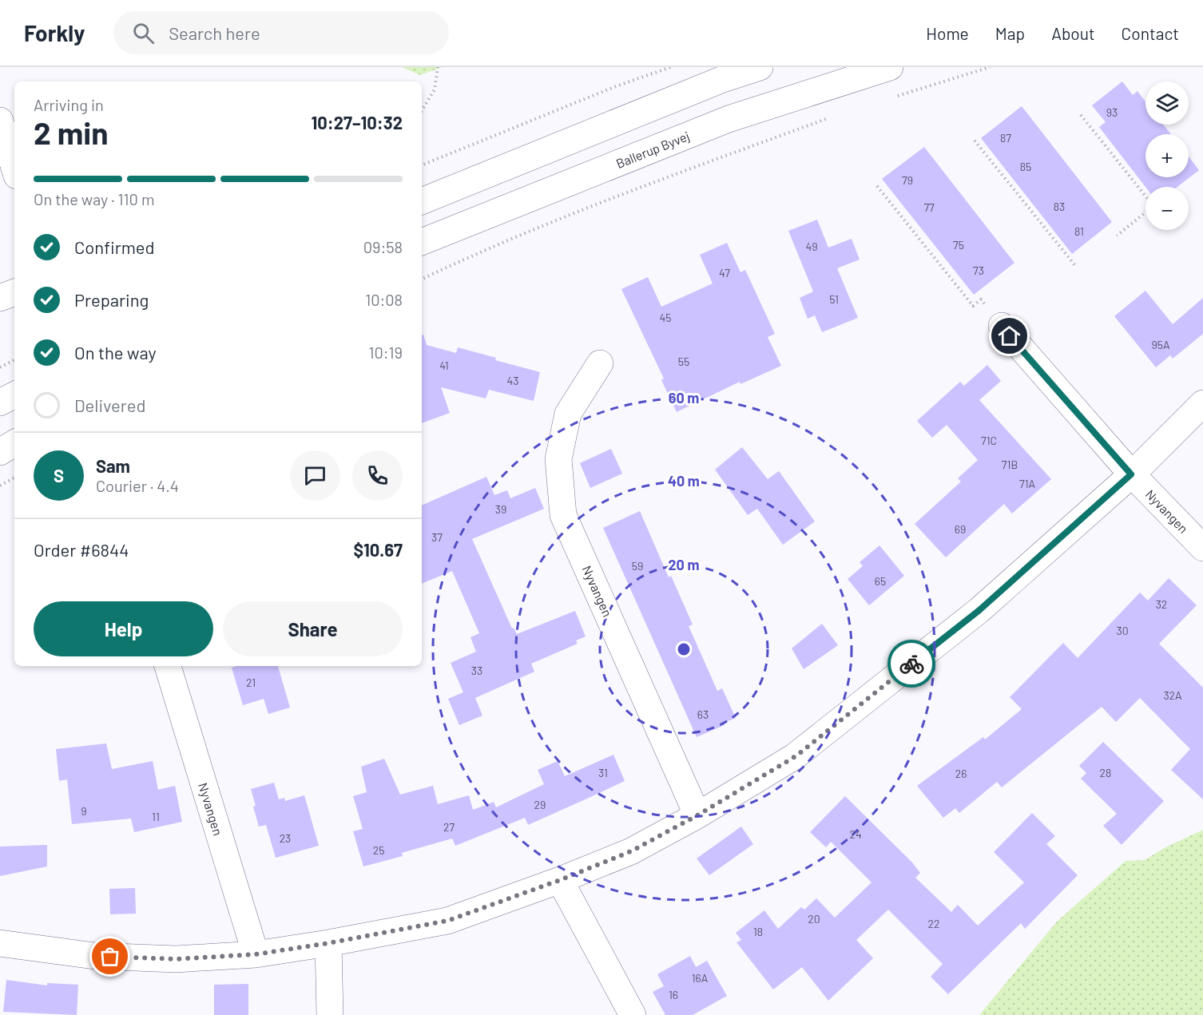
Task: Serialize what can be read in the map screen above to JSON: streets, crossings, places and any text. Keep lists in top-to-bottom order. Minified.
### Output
{"streets":{"street":["Ballerup Byvej","Nyvangen"]},"house_numbers":["93","87","85","79","83","77","81","75","49","73","47","51","45","95A","55","41","43","71C","71B","71A","39","69","37","59","65","32","30","33","21","32A","63","31","28","26","29","9","11","27","24","23","25","20","22","18","16A","16"],"page":{"header":"Forkly","search":"Search here","nav":["Home","Map","About","Contact"],"map_buttons":["+","−"],"heading":["2 min","Arriving in","10:27–10:32"],"panel":["Sam","Courier · 4.4","Order #6844","$10.67"],"bar":"On the way · 110 m","list":[["Confirmed","09:58"],["Preparing","10:08"],["On the way","10:19"],"Delivered"],"round":"S","buttons":["Help","Share"]},"rings":["60 m","40 m","20 m"]}
